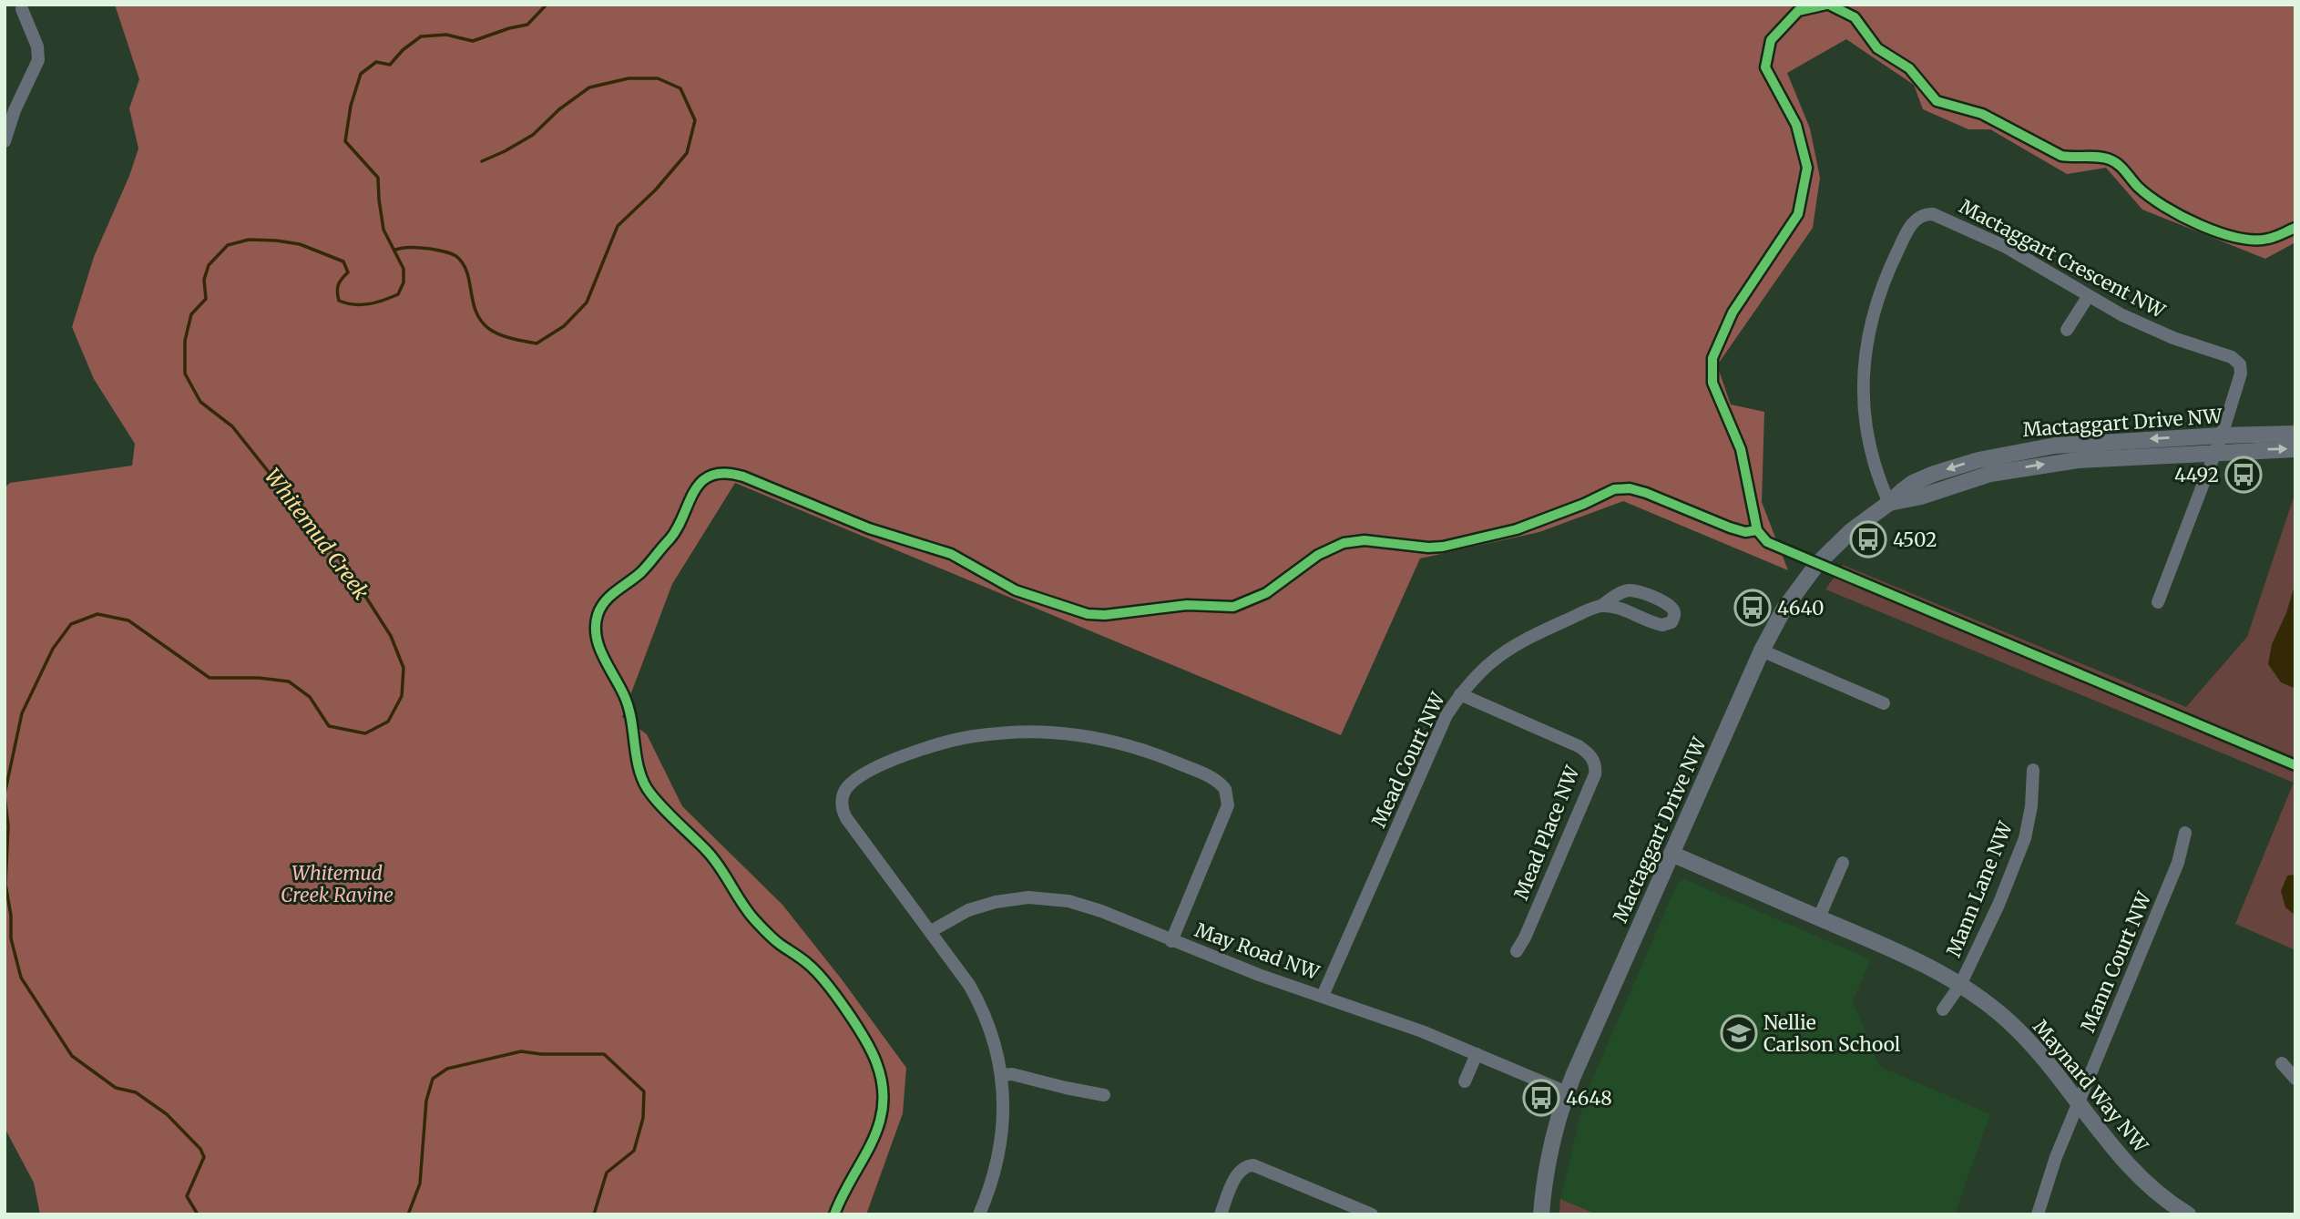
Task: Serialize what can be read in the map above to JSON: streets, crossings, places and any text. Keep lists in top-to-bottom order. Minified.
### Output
{"streets":{"street":["Mactaggart Crescent NW","Mactaggart Drive NW","Mead Court NW","Mead Place NW","Mann Lane NW","May Road NW","Mann Court NW","Maynard Way NW"]},"crossings":[["Mactaggart Crescent NW","Mactaggart Drive NW"],["Mactaggart Drive NW","May Road NW"],["Mactaggart Drive NW","Maynard Way NW"],["Mead Court NW","Mead Place NW"],["Mead Court NW","May Road NW"],["Mann Lane NW","Maynard Way NW"],["Mann Court NW","Maynard Way NW"]],"water":["Whitemud Creek"],"parks":["Whitemud Creek Ravine"],"places":{"bus stop":["4492","4502","4640","4648"],"school or university":["Nellie Carlson School"]}}
